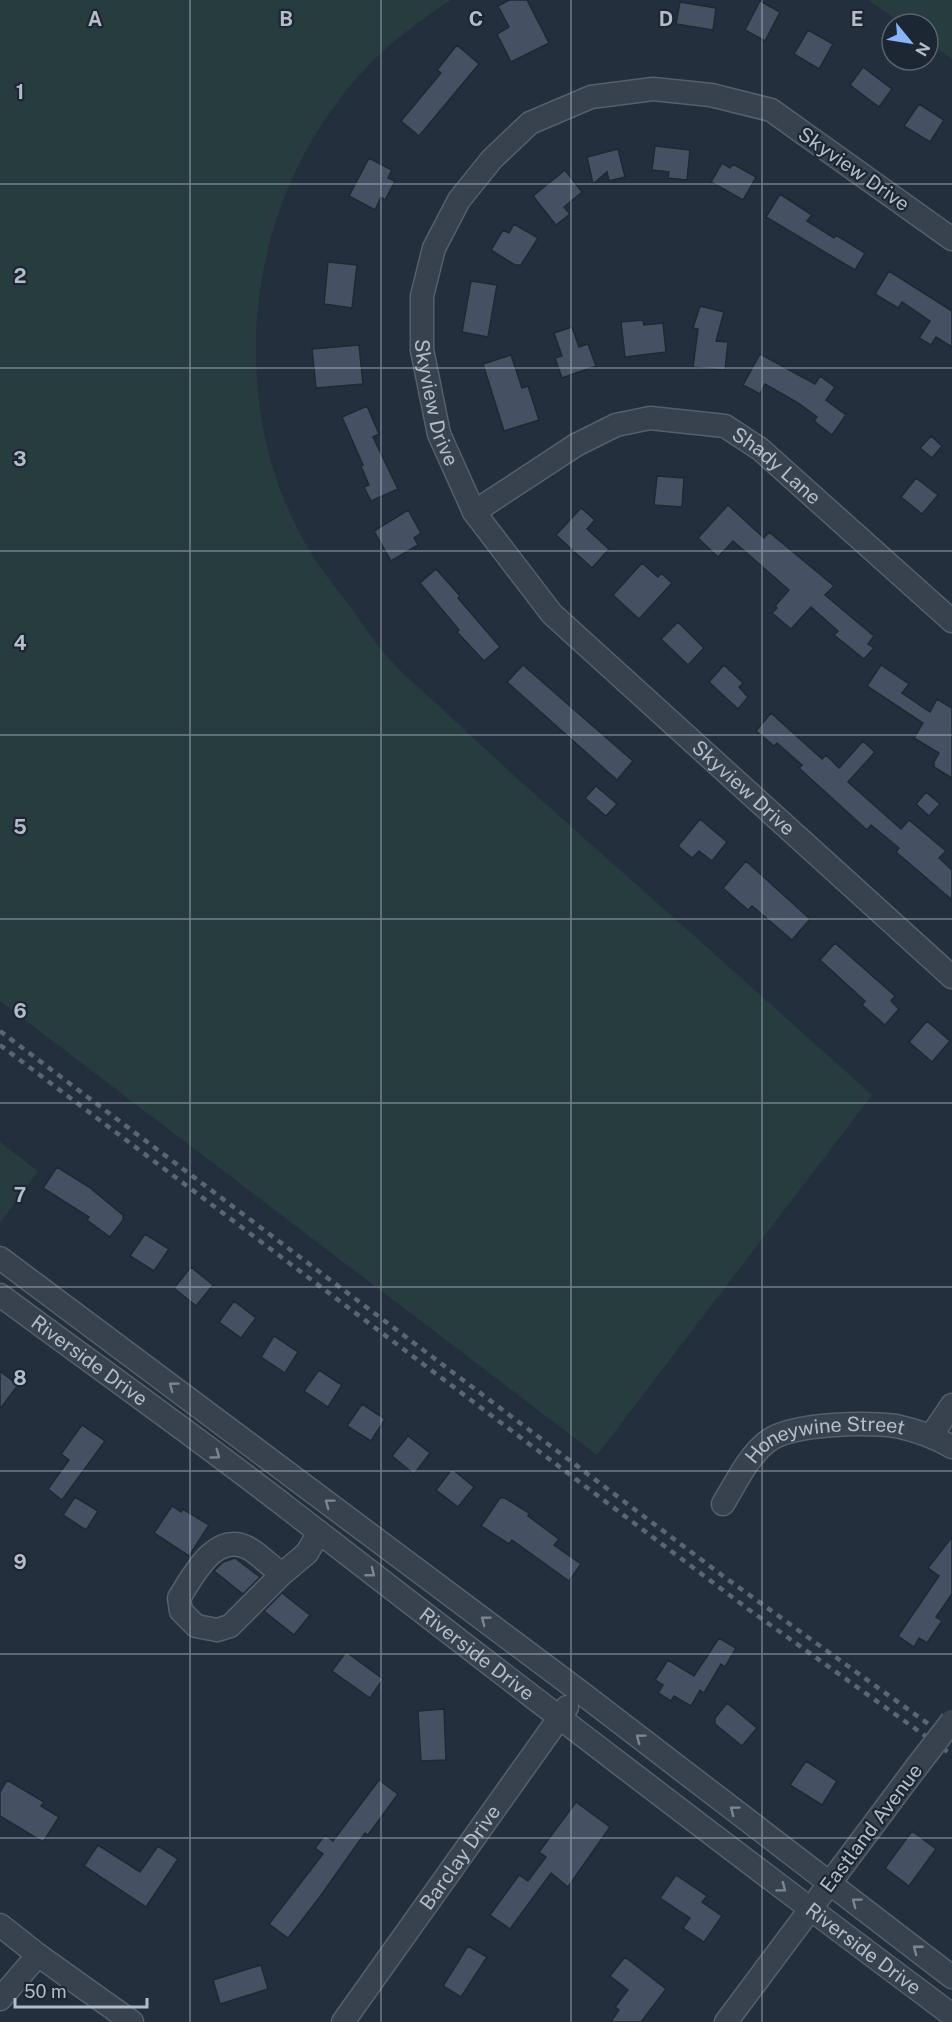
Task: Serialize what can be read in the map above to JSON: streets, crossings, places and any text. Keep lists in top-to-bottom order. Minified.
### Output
{"streets":{"street":["Skyview Drive","Shady Lane","Riverside Drive","Honeywine Street","Eastland Avenue","Barclay Drive"]},"crossings":[["Skyview Drive","Shady Lane"],["Riverside Drive","Eastland Avenue"],["Riverside Drive","Barclay Drive"]],"scale_bar":"50 m","north":"bottom right","grid":{"columns":["A","B","C","D","E"],"rows":["1","2","3","4","5","6","7","8","9"]}}
